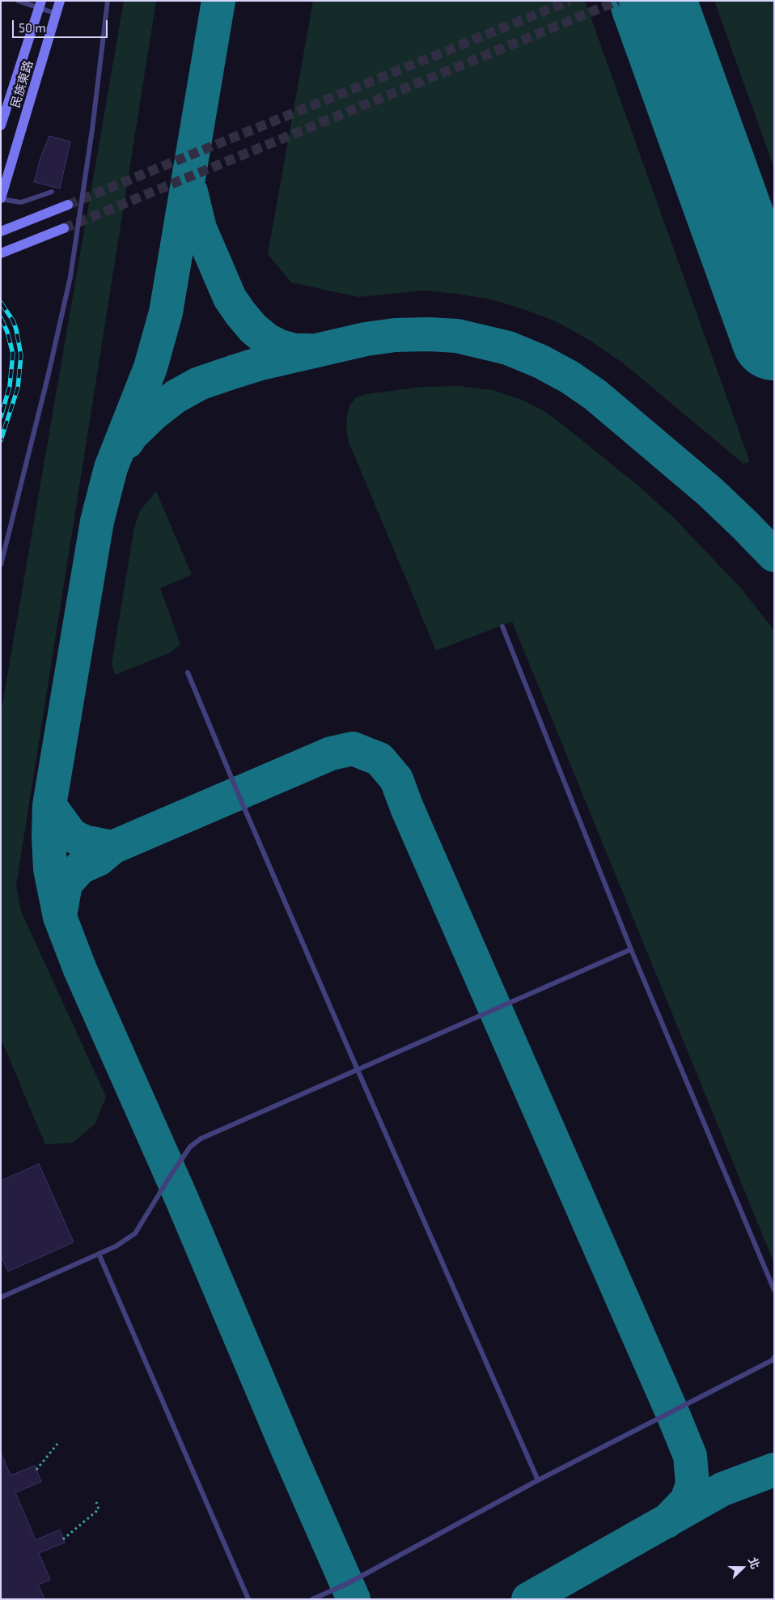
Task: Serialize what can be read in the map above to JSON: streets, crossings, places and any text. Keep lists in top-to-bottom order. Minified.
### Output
{"streets":{"street":["民族東路"]},"scale_bar":"50 m","north":"right"}
